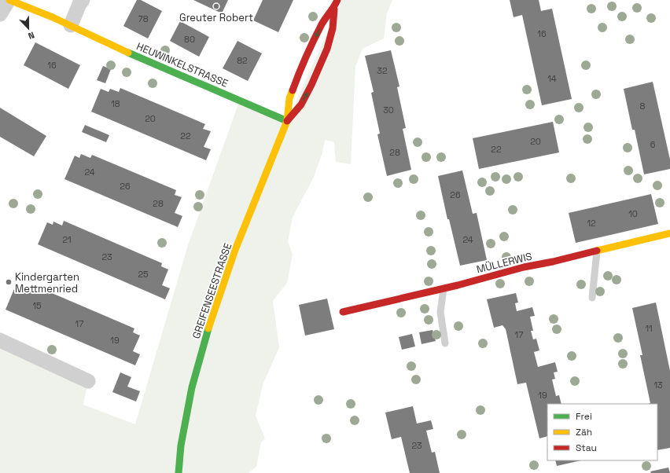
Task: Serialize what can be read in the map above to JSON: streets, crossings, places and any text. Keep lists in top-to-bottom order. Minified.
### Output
{"streets":{"street":["HEUWINKELSTRASSE","MÜLLERWIS","GREIFENSEESTRASSE"]},"crossings":[["HEUWINKELSTRASSE","GREIFENSEESTRASSE"]],"places":["Greuter Robert","Kindergarten Mettmenried"],"house_numbers":["78","16","80","82","16","32","14","18","8","30","20","22","20","6","22","28","24","26","26","28","10","12","21","24","23","25","15","17","11","17","19","13","19","23"],"legend":["Frei","Zäh","Stau"],"north":"bottom"}
